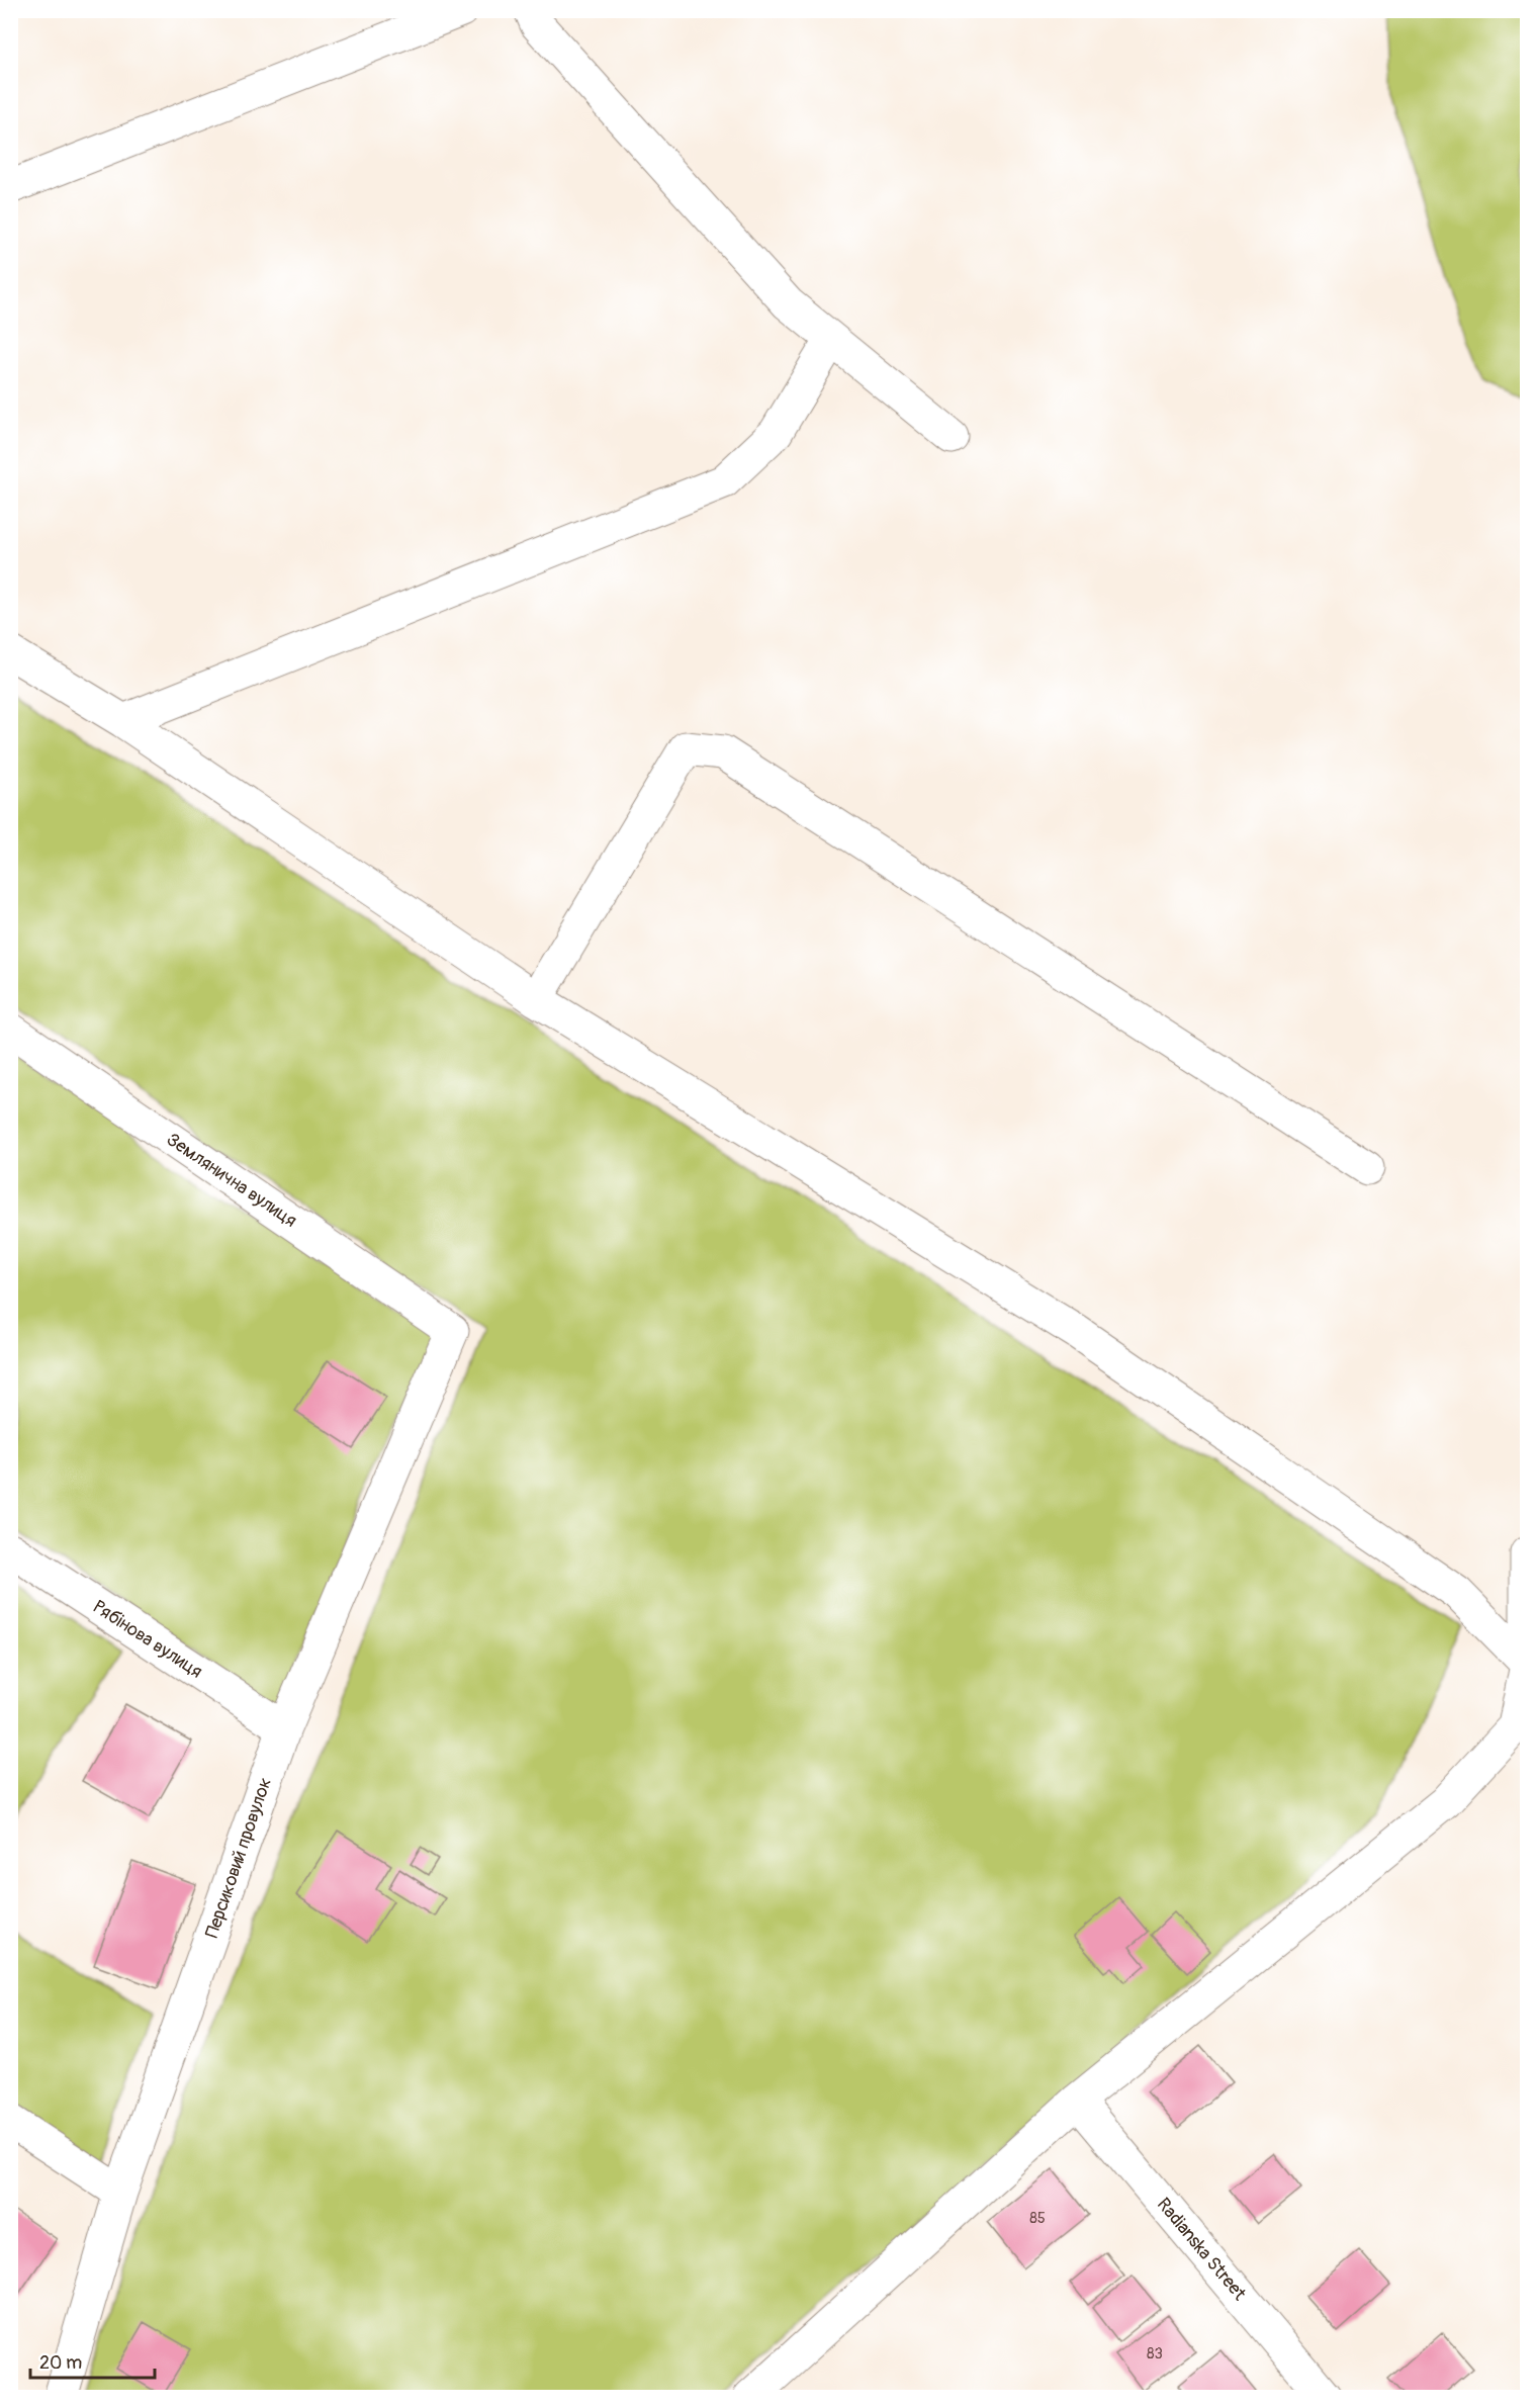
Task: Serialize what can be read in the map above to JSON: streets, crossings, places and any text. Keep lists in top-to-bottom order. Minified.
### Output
{"streets":{"street":["Землянична вулиця","Рябінова вулиця","Персиковий провулок","Radianska Street"]},"crossings":[["Землянична вулиця","Персиковий провулок"],["Рябінова вулиця","Персиковий провулок"]],"house_numbers":["85","83"],"scale_bar":"20 m"}
